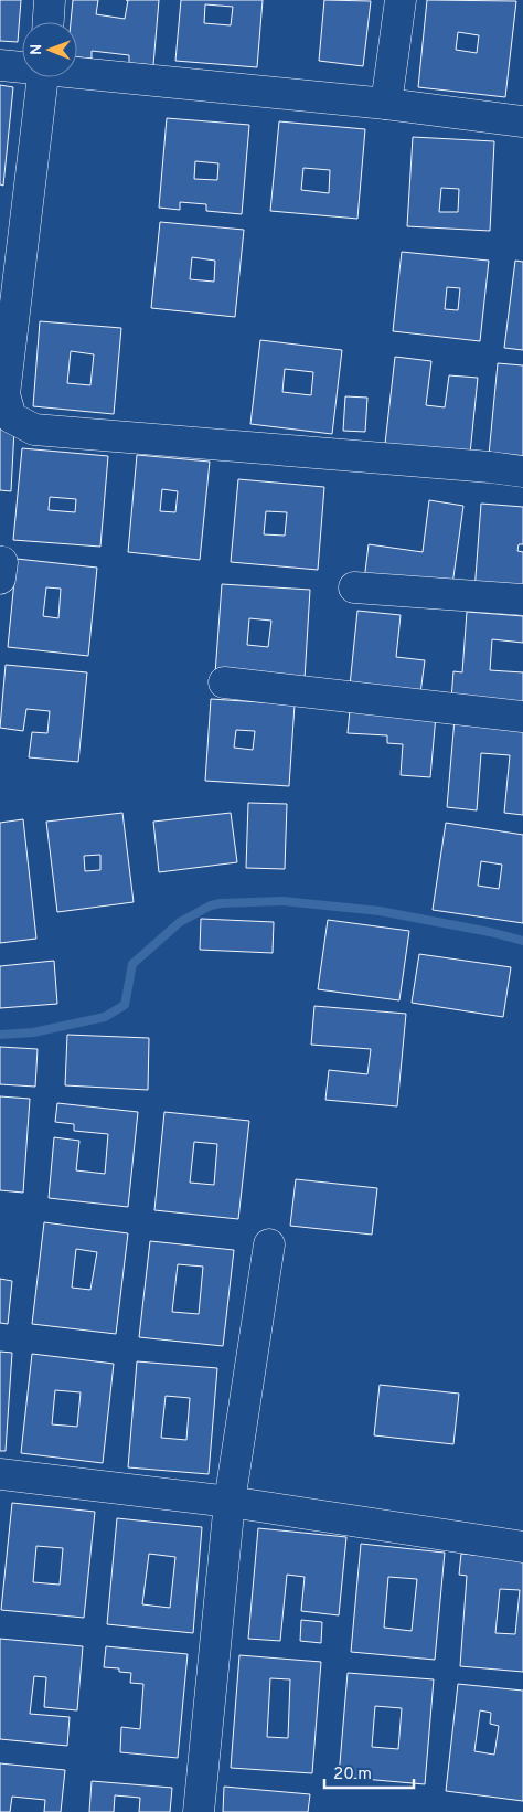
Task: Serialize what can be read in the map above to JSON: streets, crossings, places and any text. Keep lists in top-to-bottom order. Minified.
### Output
{"scale_bar":"20 m","north":"left"}
